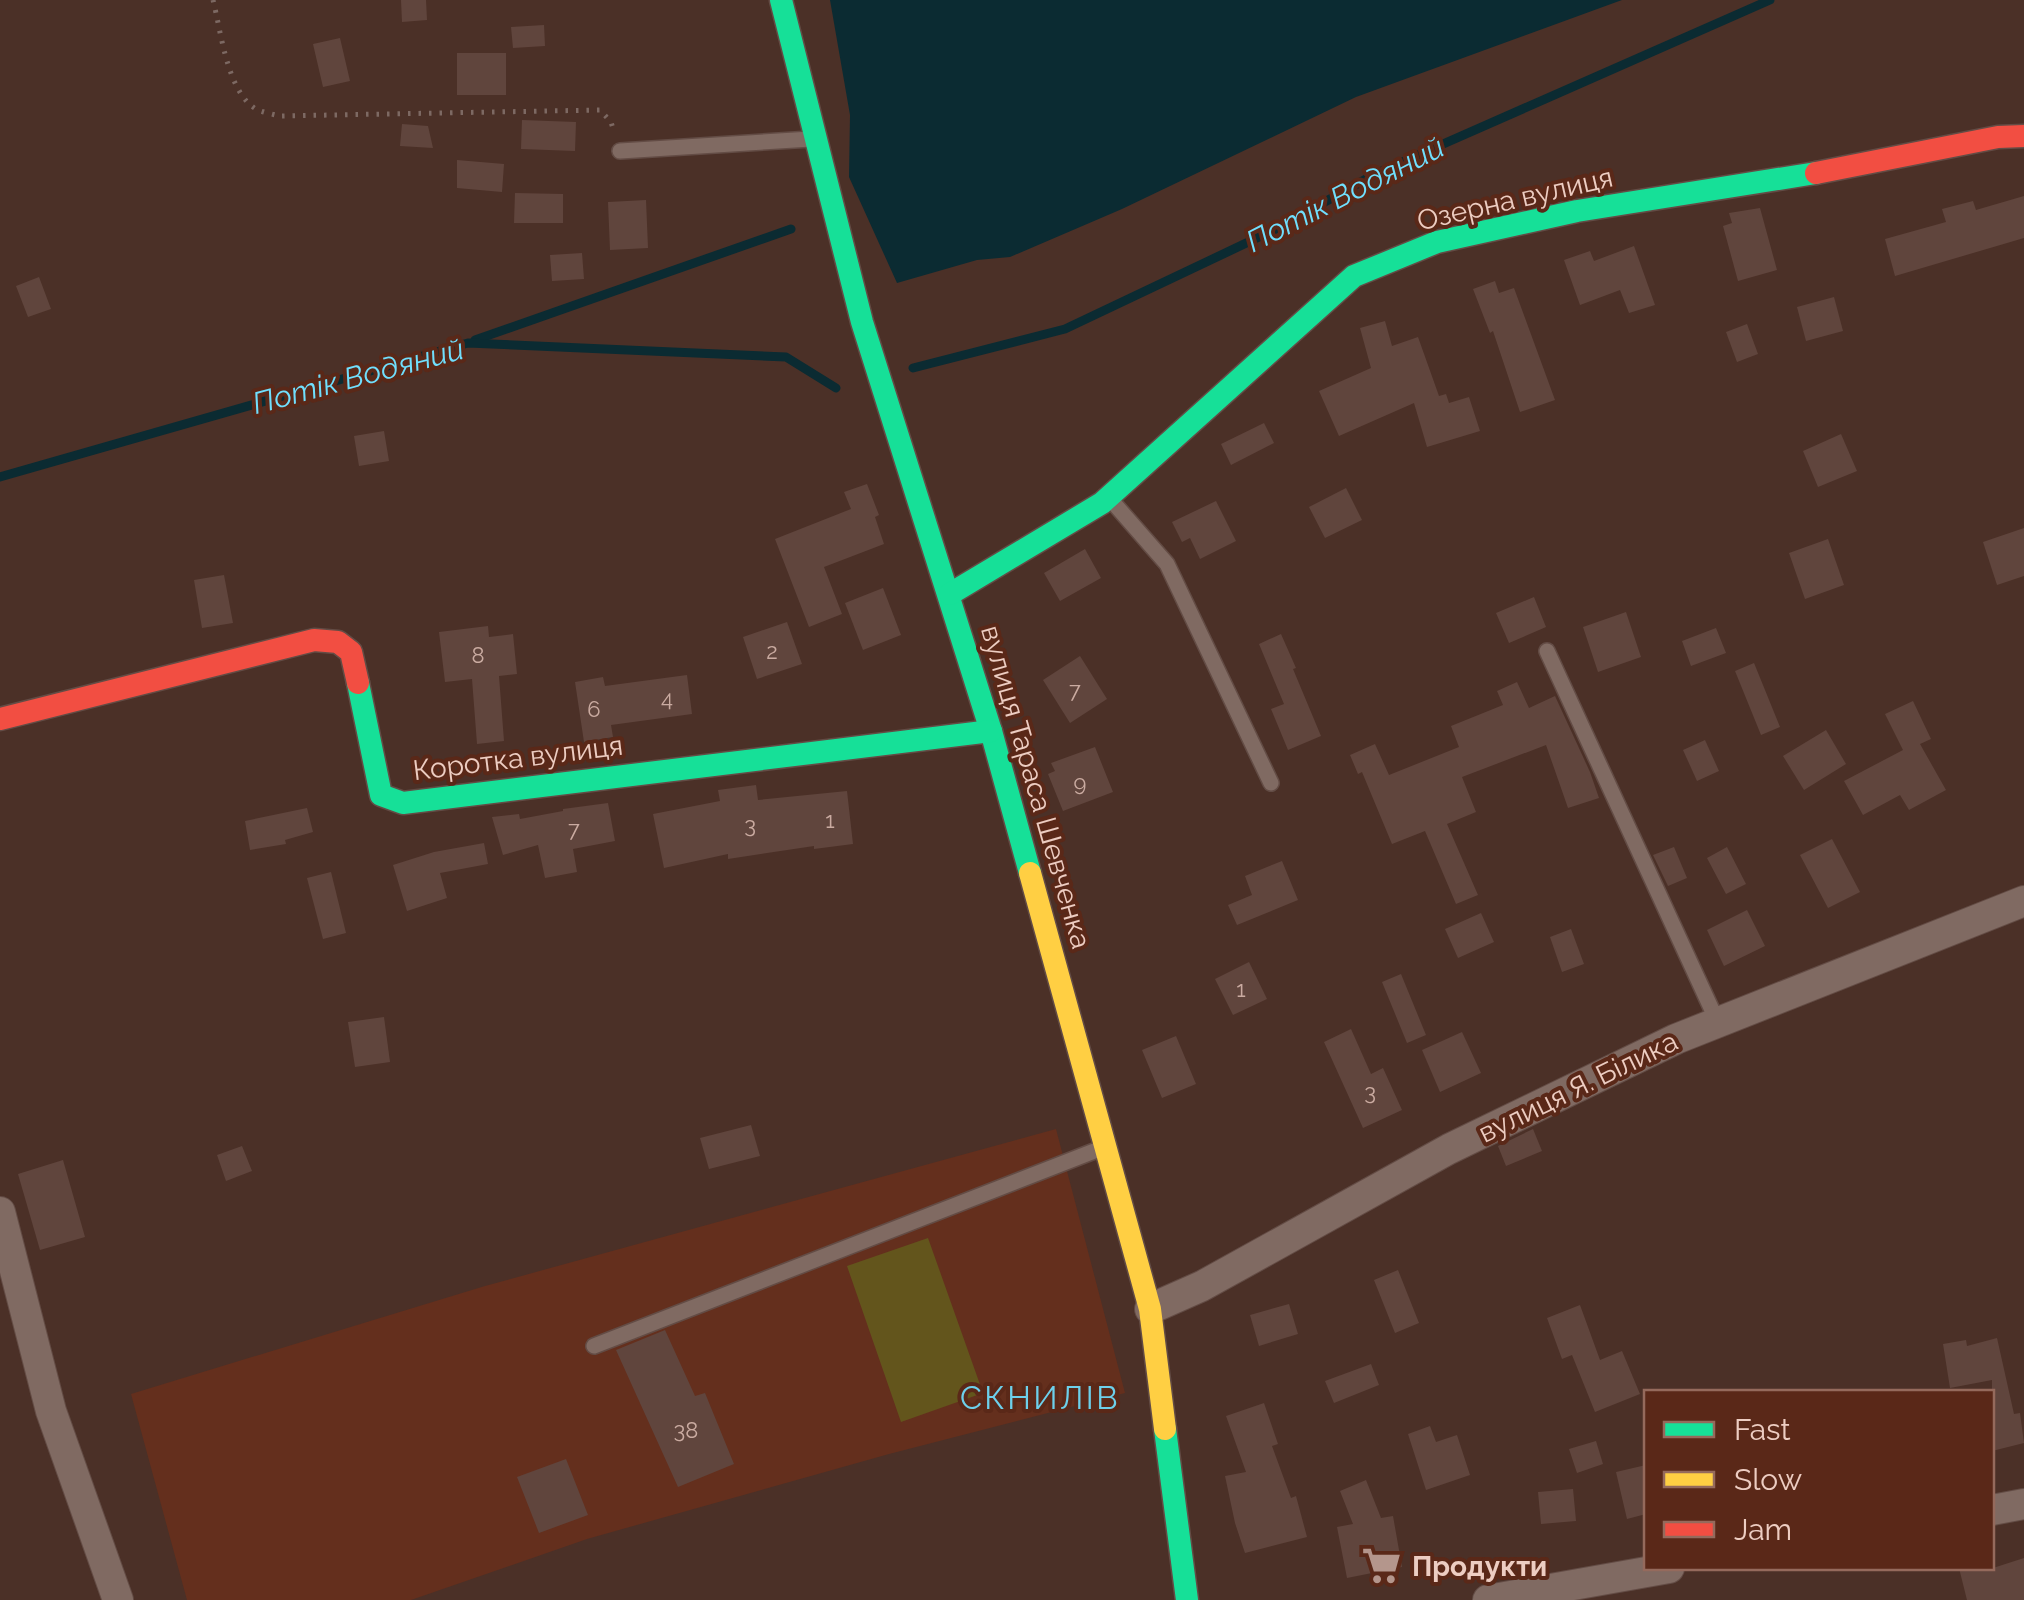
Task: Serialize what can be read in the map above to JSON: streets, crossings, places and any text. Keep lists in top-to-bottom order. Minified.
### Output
{"streets":{"street":["Озерна вулиця","Коротка вулиця","вулиця Тараса Шевченка","вулиця Я. Білика"]},"crossings":[["Озерна вулиця","вулиця Тараса Шевченка"],["Коротка вулиця","вулиця Тараса Шевченка"],["вулиця Тараса Шевченка","вулиця Я. Білика"]],"districts":["СКНИЛІВ"],"water":["Потік Водяний"],"places":{"supermarket":["Продукти"]},"house_numbers":["2","8","7","4","6","9","1","3","7","1","3","38"],"legend":["Fast","Slow","Jam"]}
